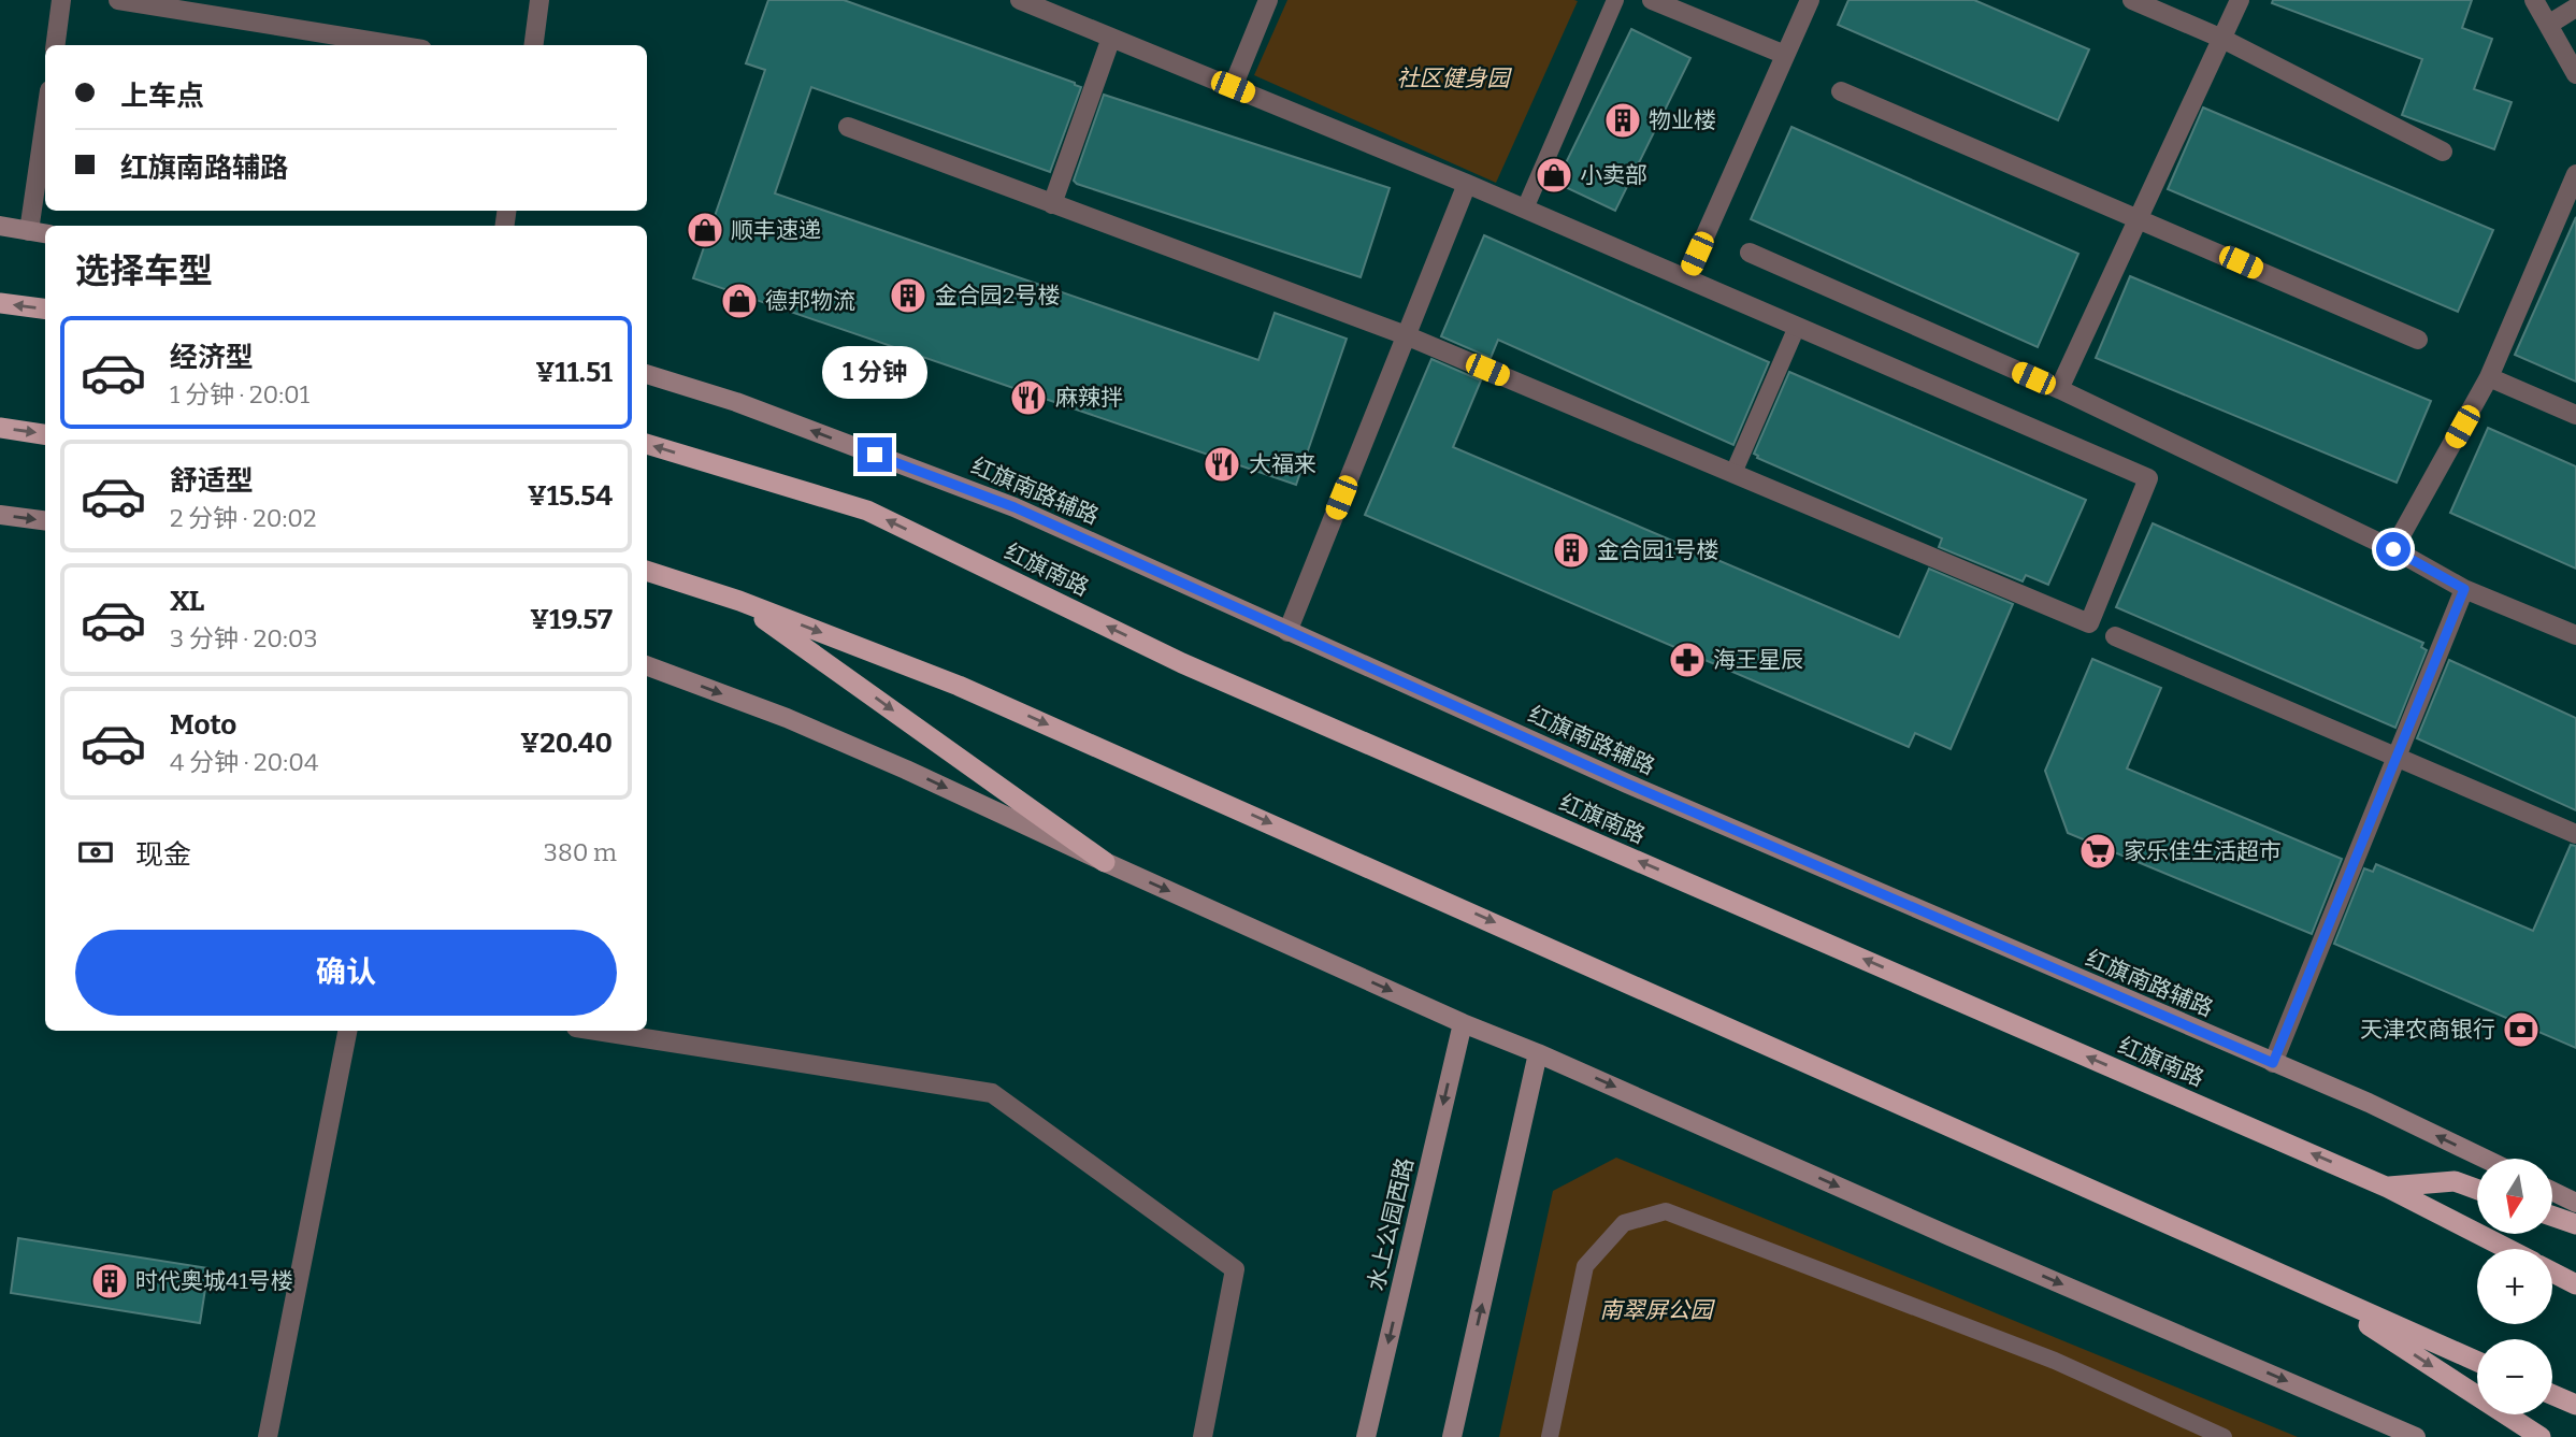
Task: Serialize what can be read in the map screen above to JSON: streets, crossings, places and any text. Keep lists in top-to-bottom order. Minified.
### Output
{"streets":{"highway":["红旗南路"],"main road":["红旗南路辅路","水上公园西路"]},"one_way":["红旗南路辅路"],"parks":["社区健身园","南翠屏公园"],"places":{"building":["物业楼","金合园2号楼","金合园1号楼","时代奥城41号楼"],"shop":["小卖部","顺丰速递","德邦物流"],"restaurant":["麻辣拌","大福来"],"pharmacy":["海王星辰"],"supermarket":["家乐佳生活超市"],"bank":["天津农商银行"]},"north":"bottom","page":{"banner":["上车点","红旗南路辅路"],"heading":"选择车型","list":[{"name":"经济型","note":"1 分钟 · 20:01","value":"¥11.51"},{"name":"舒适型","note":"2 分钟 · 20:02","value":"¥15.54"},{"name":"XL","note":"3 分钟 · 20:03","value":"¥19.57"},{"name":"Moto","note":"4 分钟 · 20:04","value":"¥20.40"}],"bubble":"1 分钟","pay":["现金","380 m"],"buttons":"确认","map_buttons":["+","−"]}}
